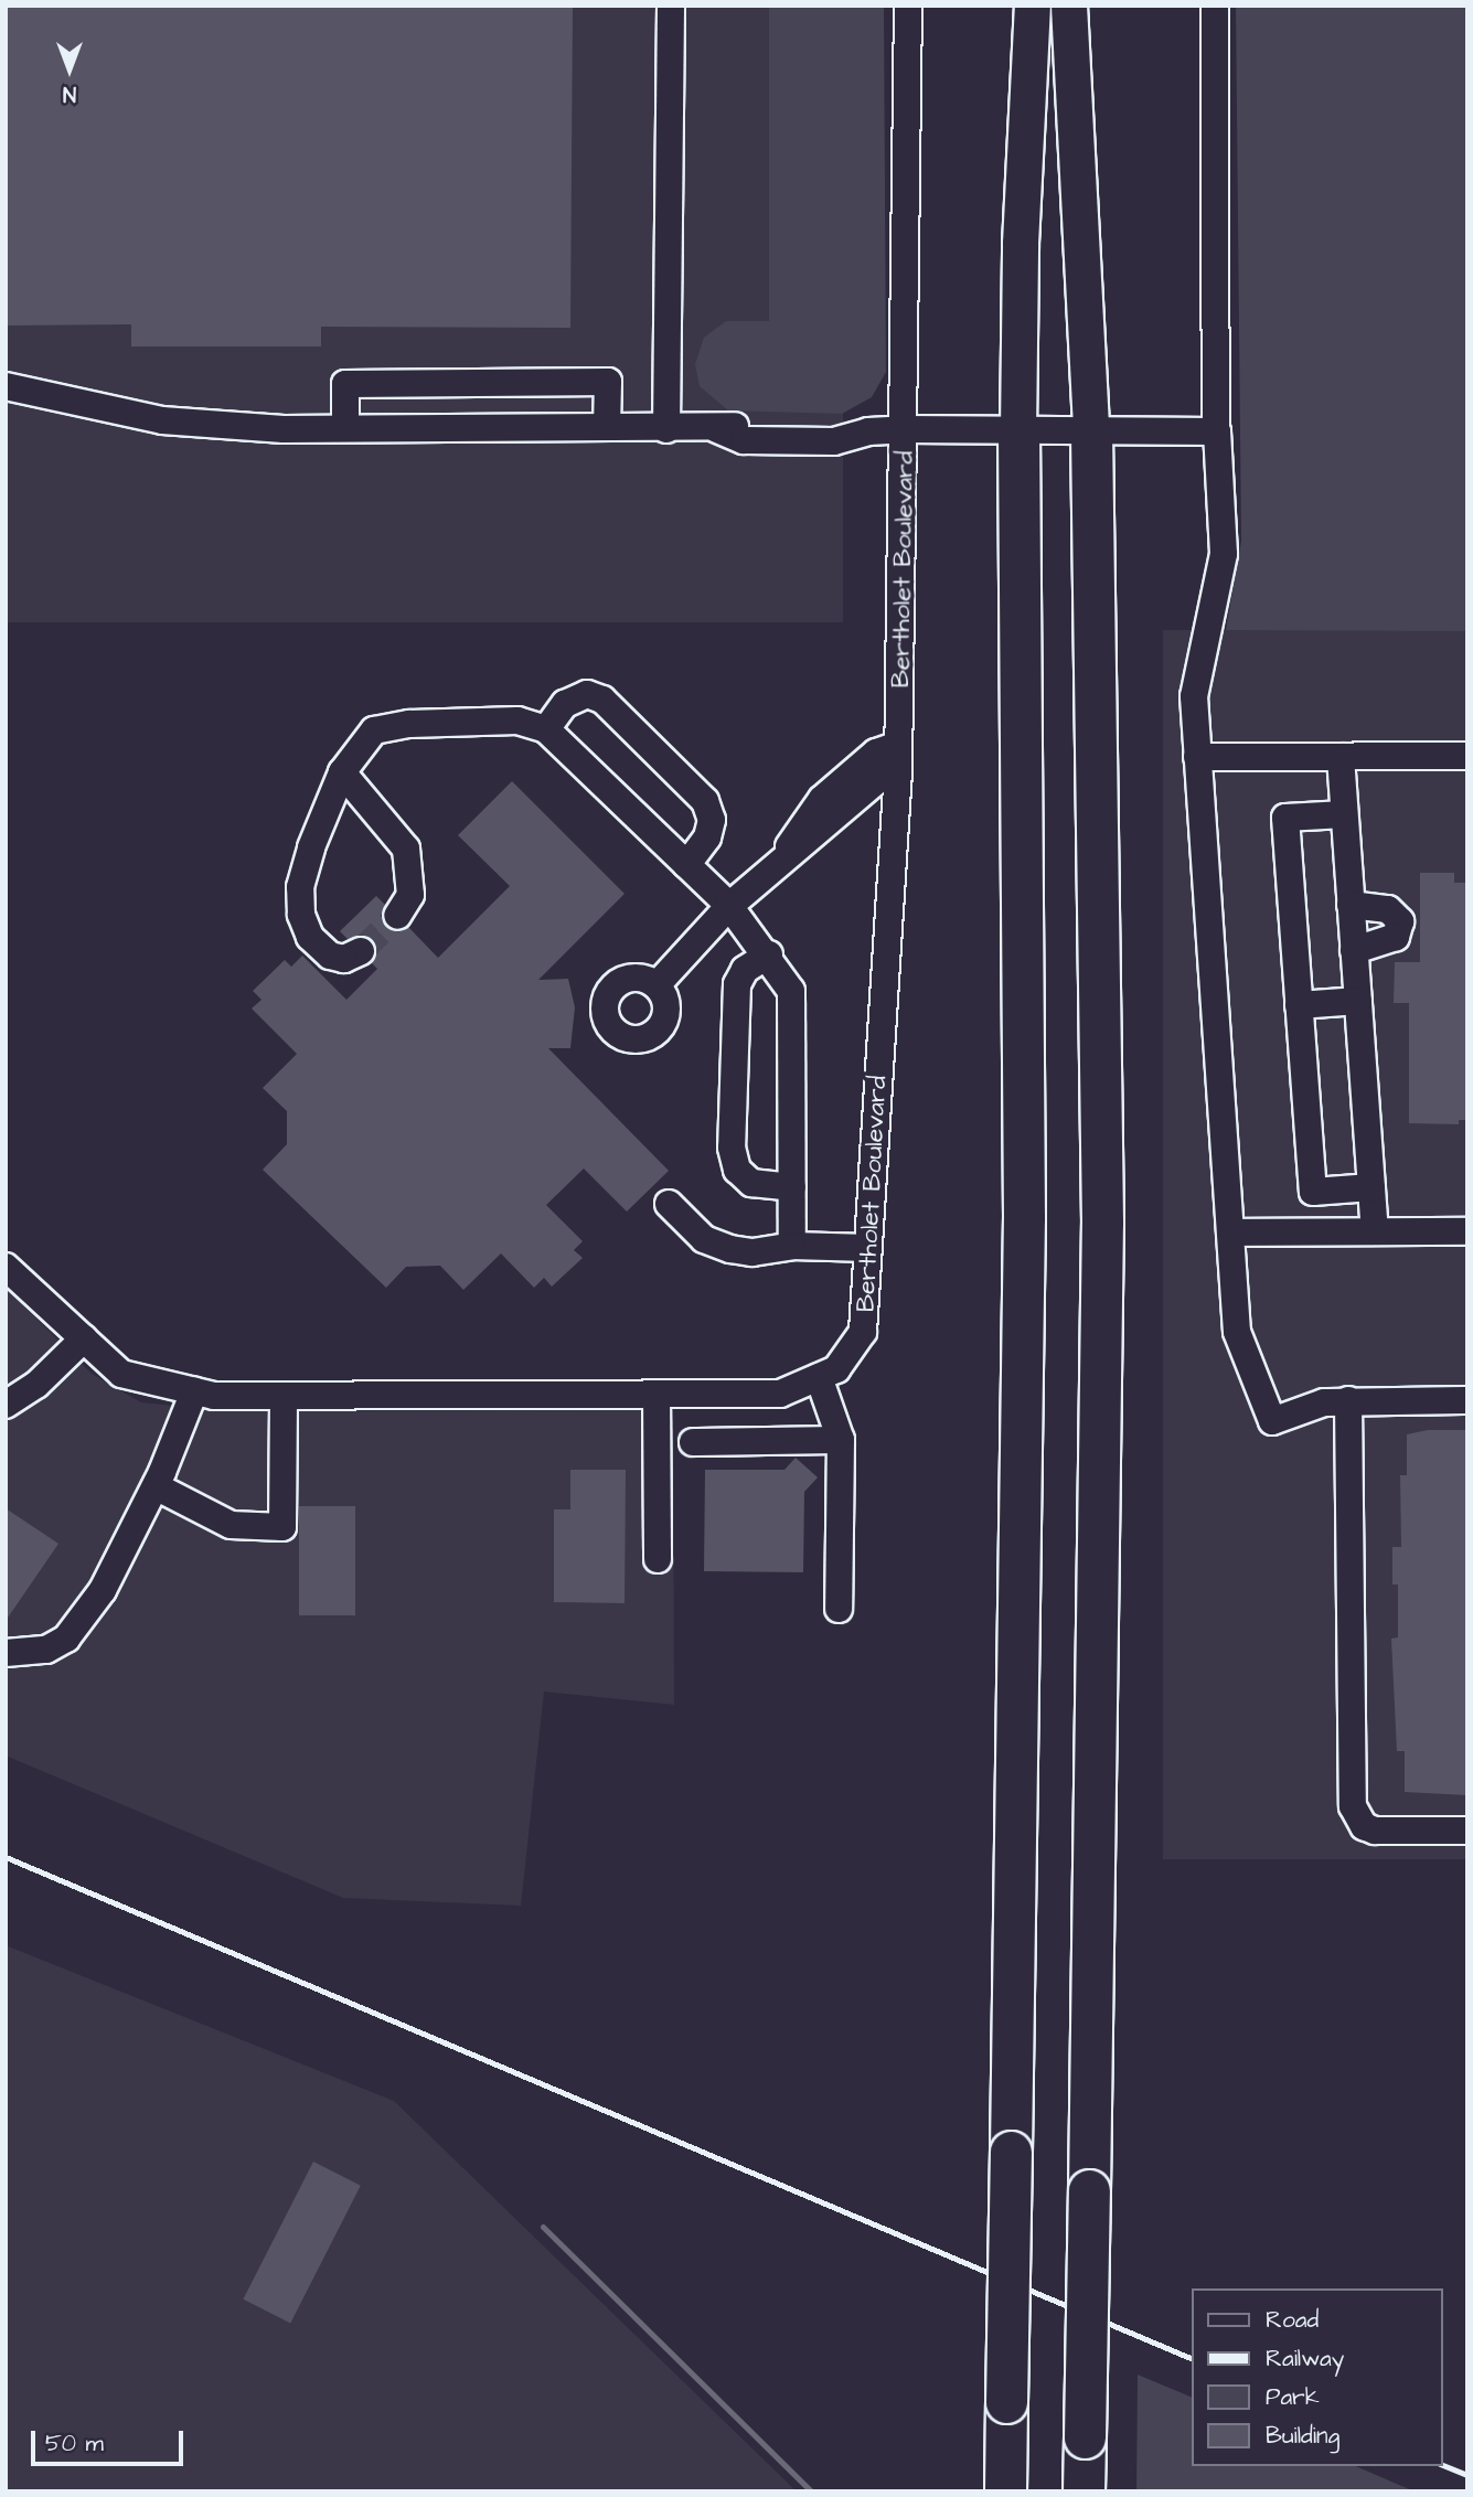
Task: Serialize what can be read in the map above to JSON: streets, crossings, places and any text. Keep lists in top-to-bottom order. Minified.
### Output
{"streets":{"street":["Bertholet Boulevard"]},"legend":["Road","Railway","Park","Building"],"scale_bar":"50 m","north":"bottom"}
